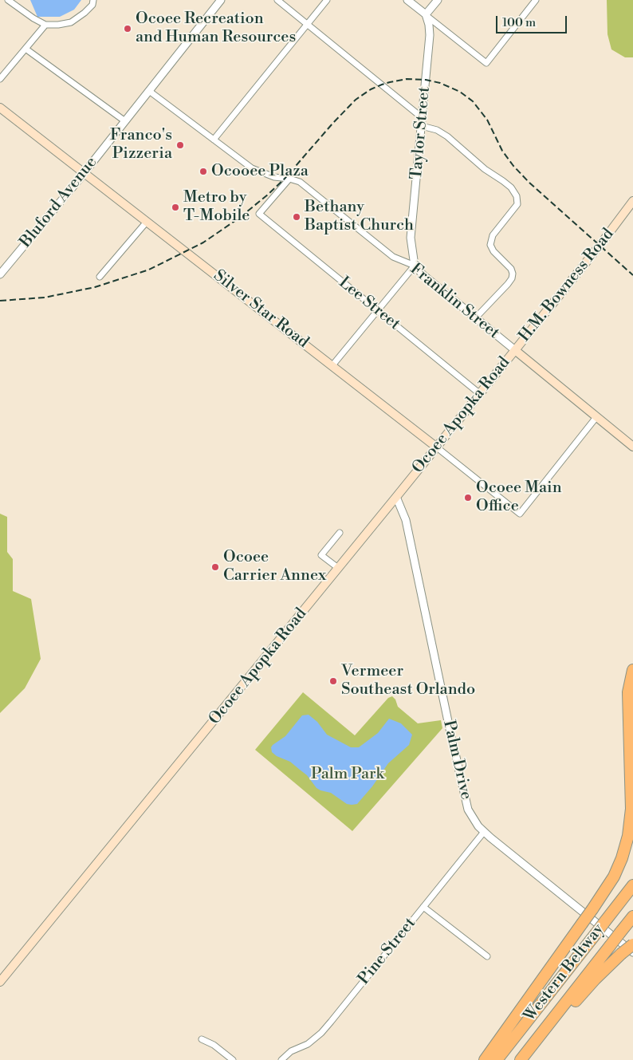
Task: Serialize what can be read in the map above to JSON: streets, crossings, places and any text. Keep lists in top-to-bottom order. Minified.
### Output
{"streets":{"highway":["Western Beltway"],"main road":["H.M. Bowness Road","Franklin Street","Silver Star Road","Ocoee Apopka Road"],"street":["Taylor Street","Bluford Avenue","Lee Street","Palm Drive","Pine Street"]},"crossings":[["Taylor Street","Franklin Street"],["Bluford Avenue","Franklin Street"],["Bluford Avenue","Silver Star Road"],["H.M. Bowness Road","Franklin Street"],["H.M. Bowness Road","Ocoee Apopka Road"],["Franklin Street","Lee Street"],["Franklin Street","Silver Star Road"],["Franklin Street","Ocoee Apopka Road"],["Lee Street","Ocoee Apopka Road"],["Silver Star Road","Ocoee Apopka Road"],["Ocoee Apopka Road","Palm Drive"],["Palm Drive","Pine Street"]],"parks":["Palm Park"],"places":["Ocoee Recreation and Human Resources","Franco's Pizzeria","Ocooee Plaza","Metro by T-Mobile","Bethany Baptist Church","Ocoee Main Office","Ocoee Carrier Annex","Vermeer Southeast Orlando"],"scale_bar":"100 m"}
